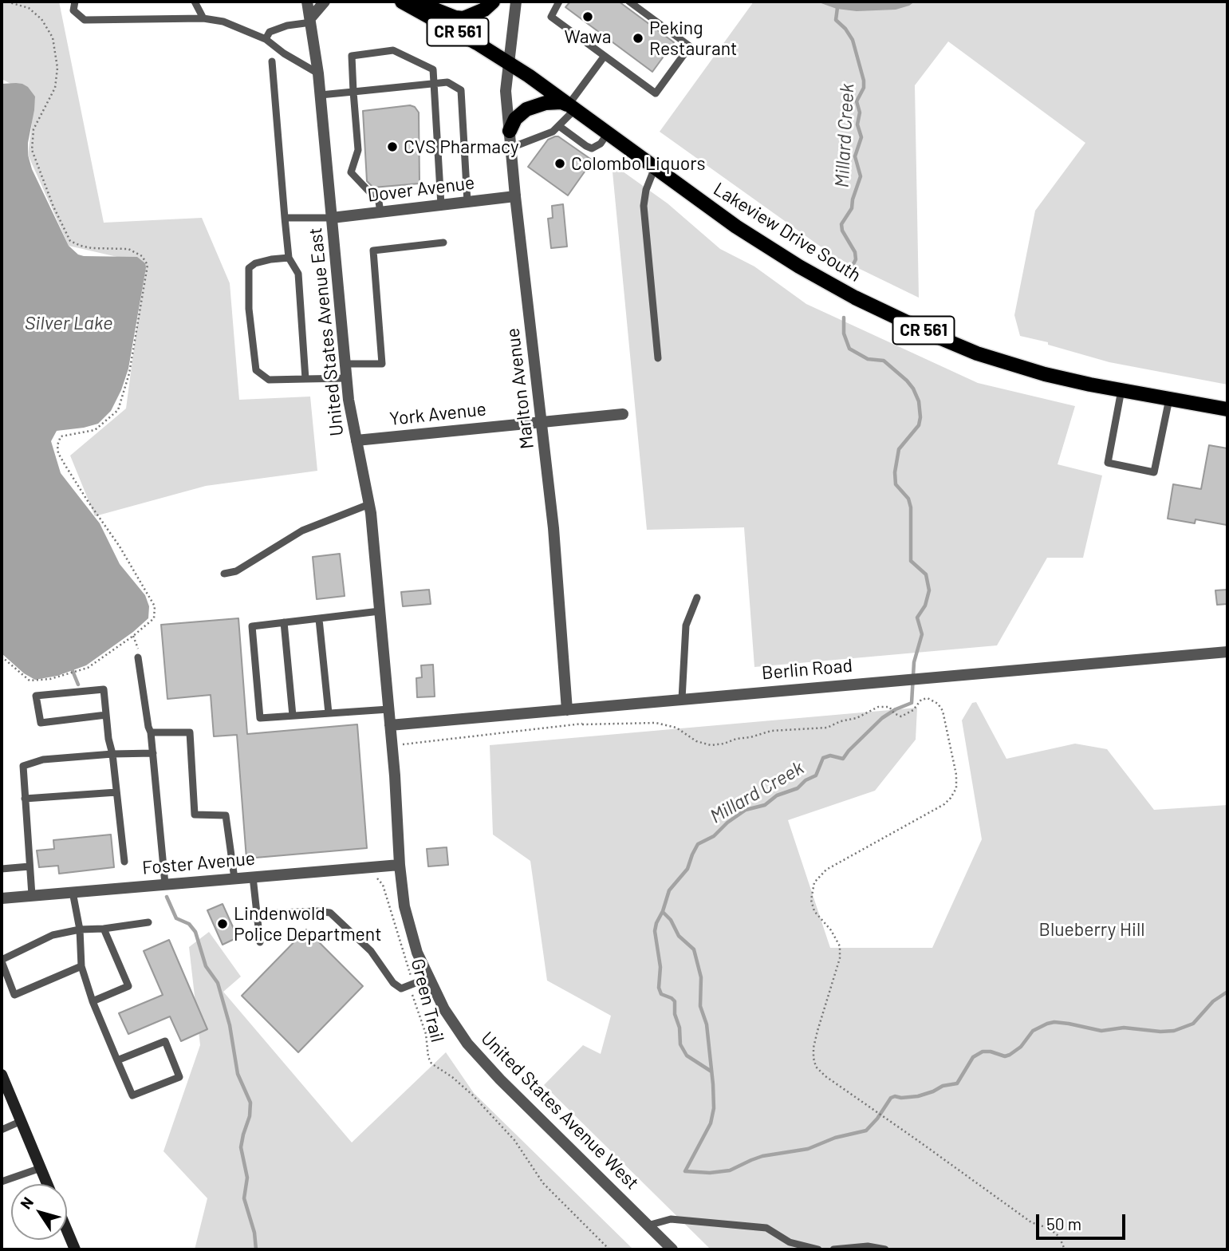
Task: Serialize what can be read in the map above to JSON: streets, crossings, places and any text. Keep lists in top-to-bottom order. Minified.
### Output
{"streets":{"main road":["CR 561","Lakeview Drive South"],"street":["Dover Avenue","United States Avenue East","Marlton Avenue","York Avenue","Berlin Road","Foster Avenue","United States Avenue West"],"path":["Green Trail"]},"crossings":[["Dover Avenue","United States Avenue East"],["Dover Avenue","Marlton Avenue"],["Lakeview Drive South","Marlton Avenue"],["United States Avenue East","York Avenue"],["United States Avenue East","Berlin Road"],["United States Avenue East","United States Avenue West"],["Marlton Avenue","York Avenue"],["Marlton Avenue","Berlin Road"],["Berlin Road","United States Avenue West"],["Foster Avenue","United States Avenue West"]],"water":["Millard Creek","Silver Lake"],"parks":["Blueberry Hill"],"places":["Wawa","Peking Restaurant","CVS Pharmacy","Colombo Liquors","Lindenwold Police Department"],"scale_bar":"50 m","north":"top left"}
